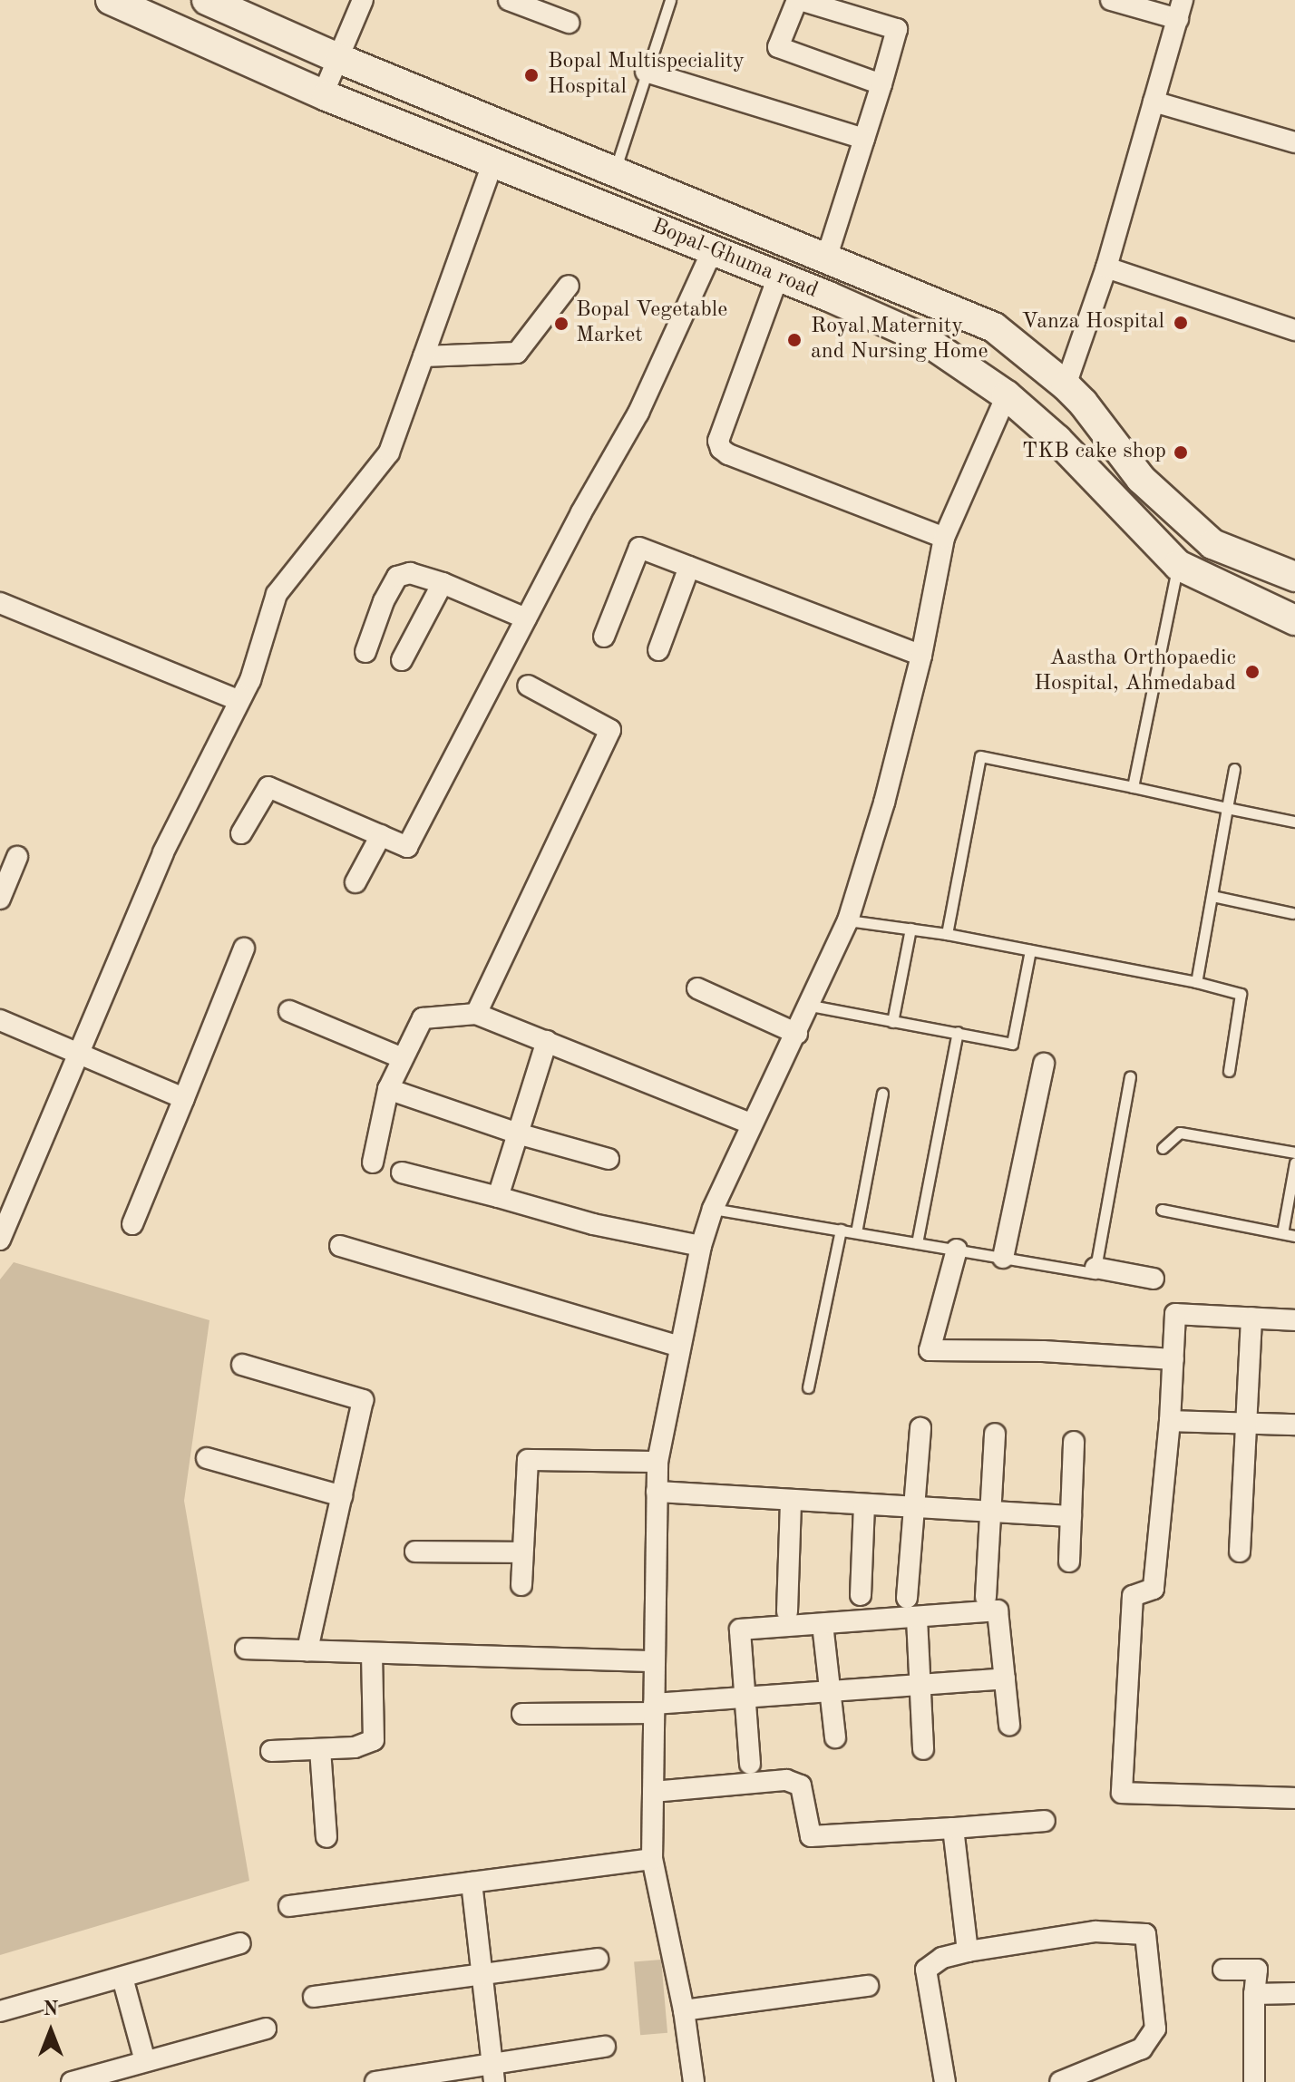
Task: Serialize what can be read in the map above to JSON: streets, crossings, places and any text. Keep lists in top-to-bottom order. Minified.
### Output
{"streets":{"street":["Bopal-Ghuma road"]},"places":["Bopal Multispeciality Hospital","Vanza Hospital","Bopal Vegetable Market","Royal Maternity and Nursing Home","TKB cake shop","Aastha Orthopaedic Hospital, Ahmedabad"],"north":"top"}
